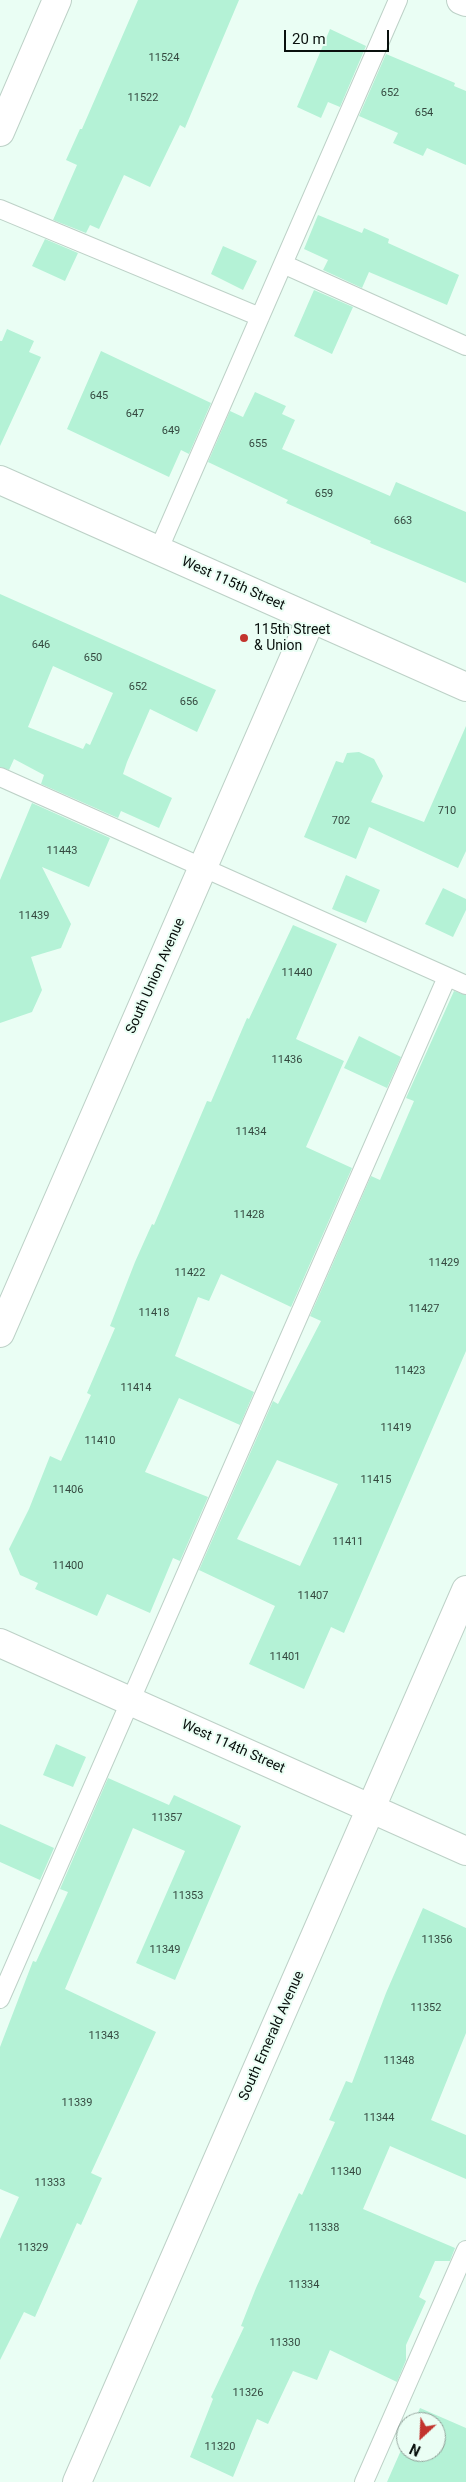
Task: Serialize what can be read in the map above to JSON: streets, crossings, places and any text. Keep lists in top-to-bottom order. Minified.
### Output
{"streets":{"street":["West 115th Street","South Union Avenue","West 114th Street","South Emerald Avenue"]},"crossings":[["West 115th Street","South Union Avenue"],["West 114th Street","South Emerald Avenue"]],"places":["115th Street & Union"],"house_numbers":["11524","652","11522","654","645","647","649","655","659","663","646","650","652","656","710","702","11443","11439","11440","11436","11434","11428","11429","11422","11427","11418","11423","11414","11419","11410","11415","11406","11411","11400","11407","11401","11357","11353","11356","11349","11352","11343","11348","11339","11344","11340","11333","11338","11329","11334","11330","11326","11320"],"scale_bar":"20 m","north":"bottom left"}
